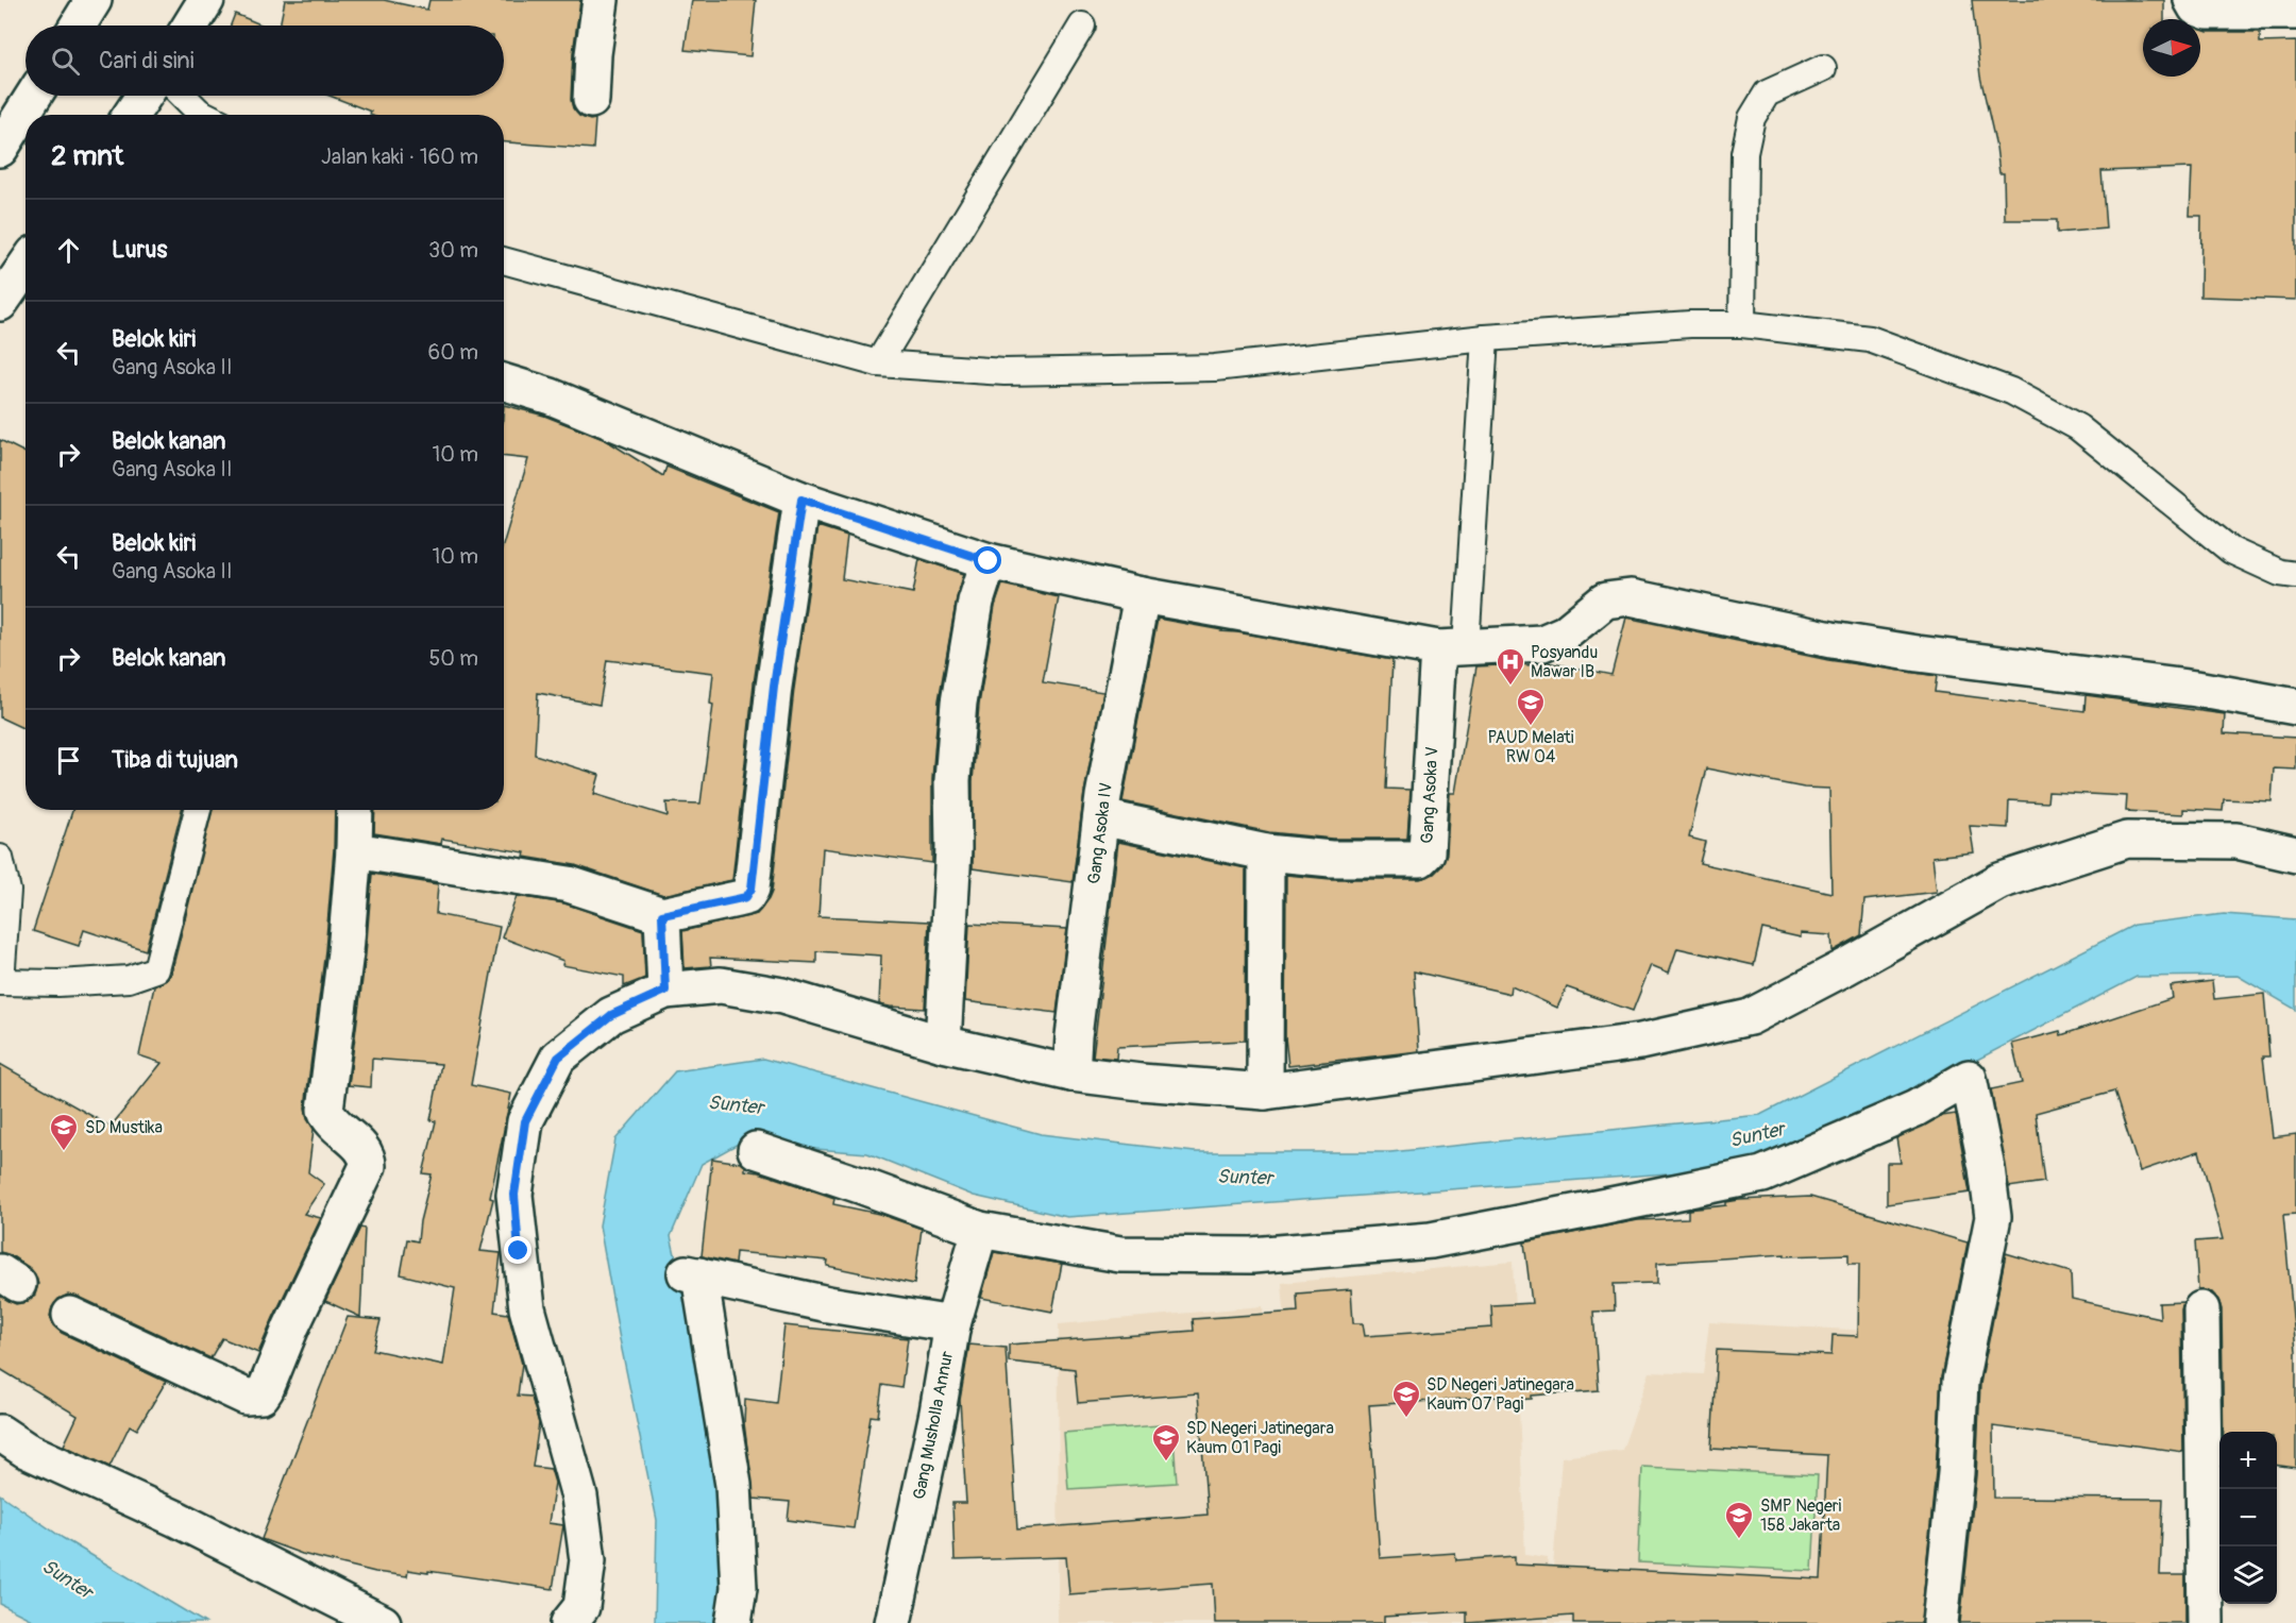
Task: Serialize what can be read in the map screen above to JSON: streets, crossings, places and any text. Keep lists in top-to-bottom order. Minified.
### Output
{"streets":{"street":["Gang Asoka V","Gang Asoka IV","Gang Musholla Annur"]},"crossings":[["Gang Asoka V","Gang Asoka IV"]],"water":["Sunter"],"places":{"hospital":["Posyandu Mawar IB"],"school or university":["PAUD Melati RW 04","SD Mustika","SD Negeri Jatinegara Kaum 07 Pagi","SD Negeri Jatinegara Kaum 01 Pagi","SMP Negeri 158 Jakarta"]},"north":"right","page":{"search":"Cari di sini","heading":["2 mnt","Jalan kaki · 160 m"],"list":[["Lurus","30 m"],["Belok kiri","Gang Asoka II","60 m"],["Belok kanan","Gang Asoka II","10 m"],["Belok kiri","Gang Asoka II","10 m"],["Belok kanan","50 m"],"Tiba di tujuan"],"map_buttons":["+","−"]}}
